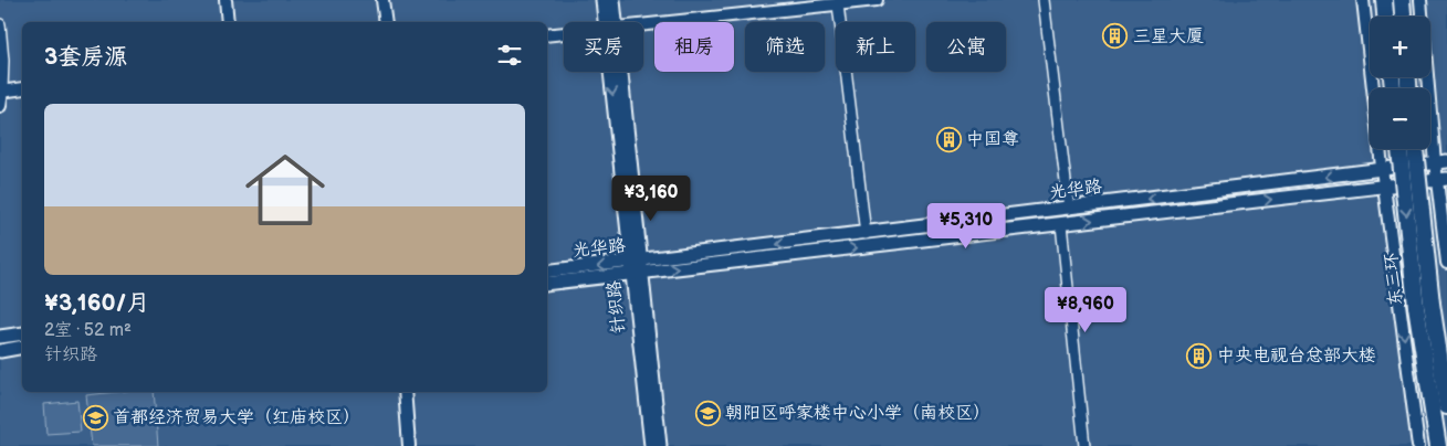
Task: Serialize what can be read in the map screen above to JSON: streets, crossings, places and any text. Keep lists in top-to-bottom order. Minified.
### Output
{"streets":{"highway":["东三环"],"main road":["光华路","针织路"]},"crossings":[["光华路","针织路"]],"places":{"building":["三星大厦","中国尊","中央电视台总部大楼"],"school or university":["朝阳区呼家楼中心小学（南校区）","首都经济贸易大学（红庙校区）"]},"page":{"map_buttons":["+","−"],"chip":["买房","租房","筛选","新上","公寓"],"heading":"3套房源","list":[{"name":"¥3,160/月","note":"2室 · 52 m² · 针织路"}],"price":["¥3,160","¥5,310","¥8,960"]}}
